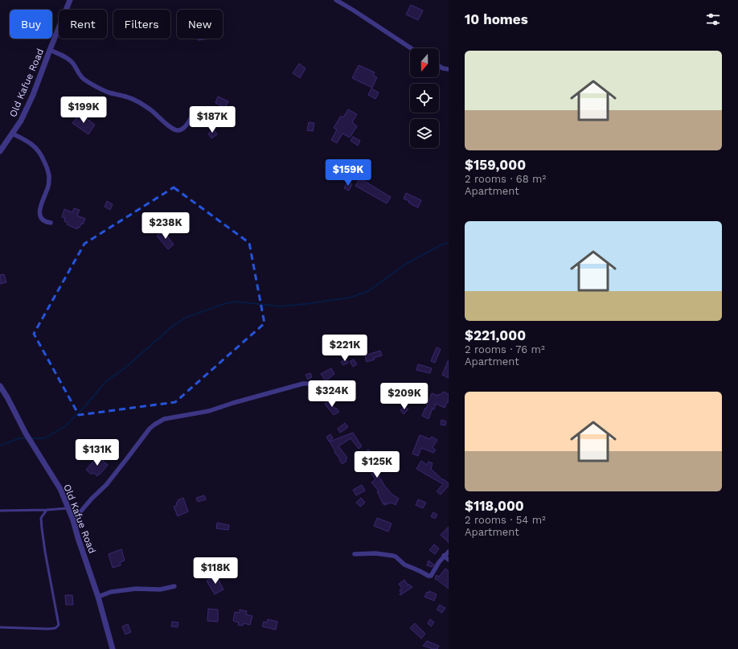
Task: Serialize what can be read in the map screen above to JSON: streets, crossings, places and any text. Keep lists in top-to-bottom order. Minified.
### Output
{"streets":{"street":["Old Kafue Road"]},"north":"bottom","page":{"heading":"10 homes","chip":["Buy","Rent","Filters","New"],"list":[{"name":"$159,000","note":"2 rooms · 68 m² · Apartment"},{"name":"$221,000","note":"2 rooms · 76 m² · Apartment"},{"name":"$118,000","note":"2 rooms · 54 m² · Apartment"}],"price":["$199K","$187K","$159K","$238K","$221K","$324K","$209K","$131K","$125K","$118K"]}}
